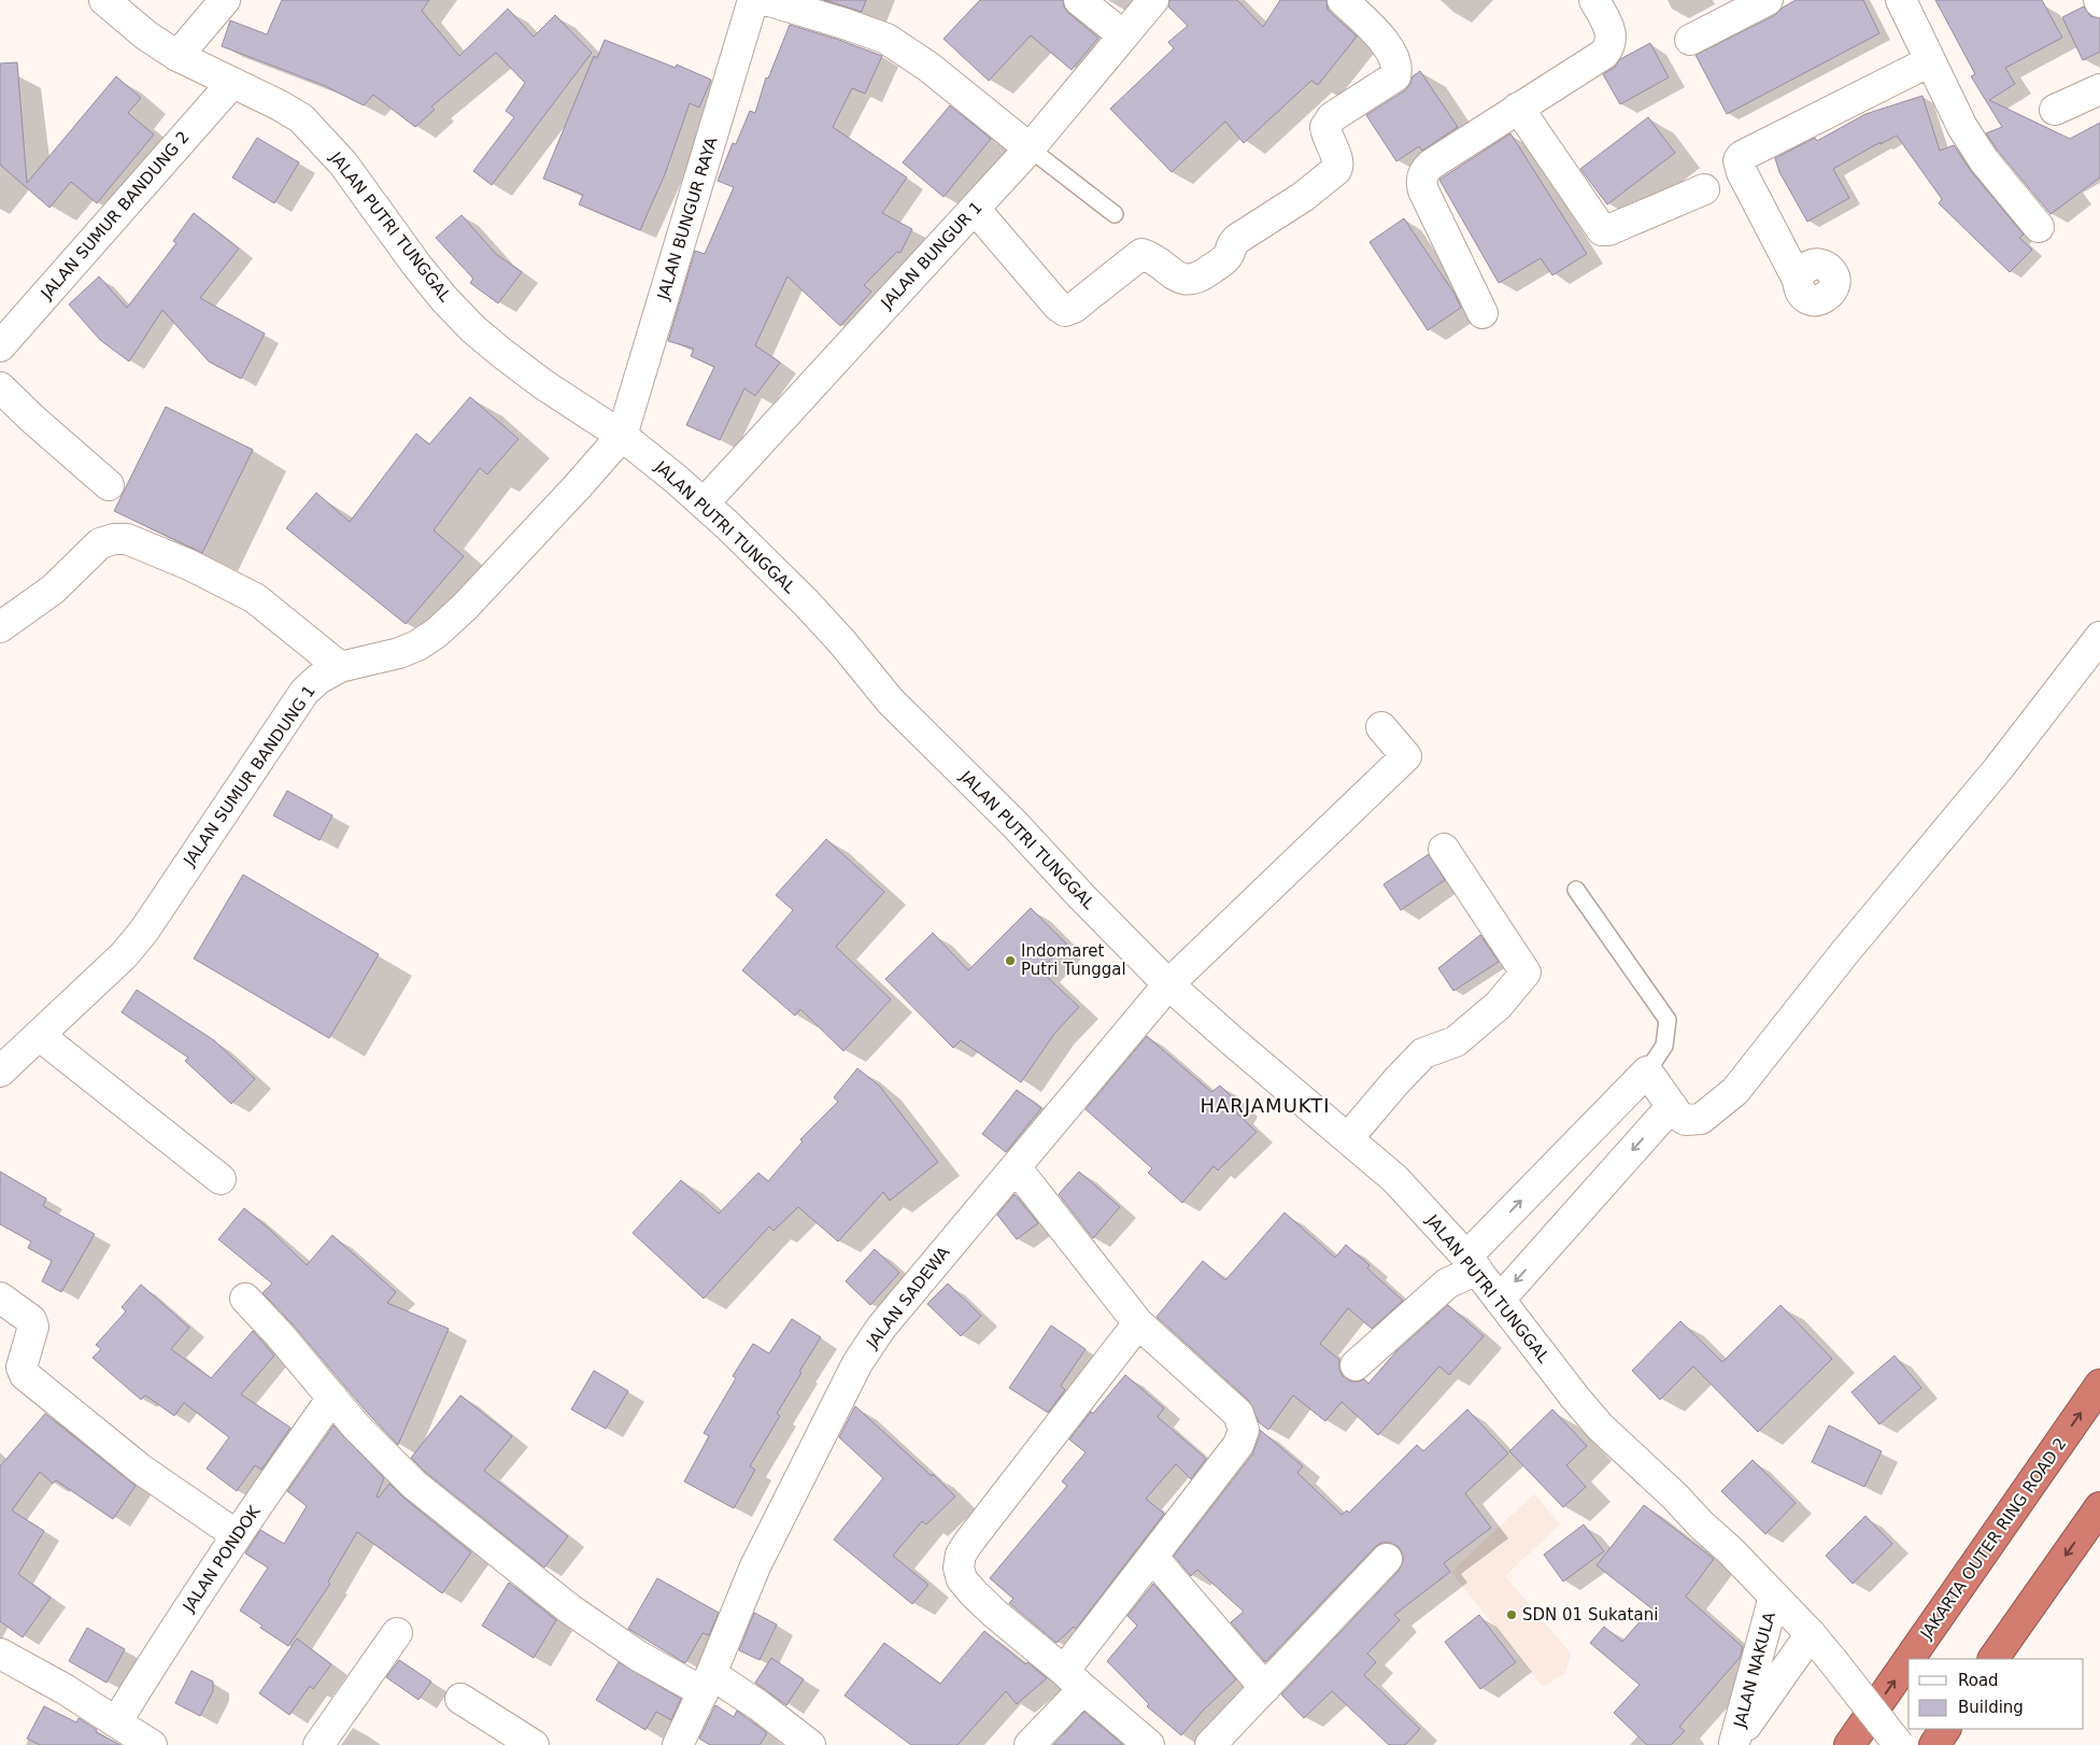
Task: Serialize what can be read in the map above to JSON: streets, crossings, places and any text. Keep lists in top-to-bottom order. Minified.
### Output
{"streets":{"highway":["JAKARTA OUTER RING ROAD 2"],"street":["JALAN SUMUR BANDUNG 2","JALAN BUNGUR RAYA","JALAN PUTRI TUNGGAL","JALAN BUNGUR 1","JALAN SUMUR BANDUNG 1","JALAN SADEWA","JALAN PONDOK","JALAN NAKULA"]},"crossings":[["JALAN SUMUR BANDUNG 2","JALAN PUTRI TUNGGAL"],["JALAN BUNGUR RAYA","JALAN PUTRI TUNGGAL"],["JALAN BUNGUR RAYA","JALAN SUMUR BANDUNG 1"],["JALAN PUTRI TUNGGAL","JALAN BUNGUR 1"],["JALAN PUTRI TUNGGAL","JALAN SUMUR BANDUNG 1"],["JALAN PUTRI TUNGGAL","JALAN SADEWA"],["JALAN PUTRI TUNGGAL","JALAN NAKULA"]],"districts":["HARJAMUKTI"],"places":["Indomaret Putri Tunggal","SDN 01 Sukatani"],"legend":["Road","Building"]}
